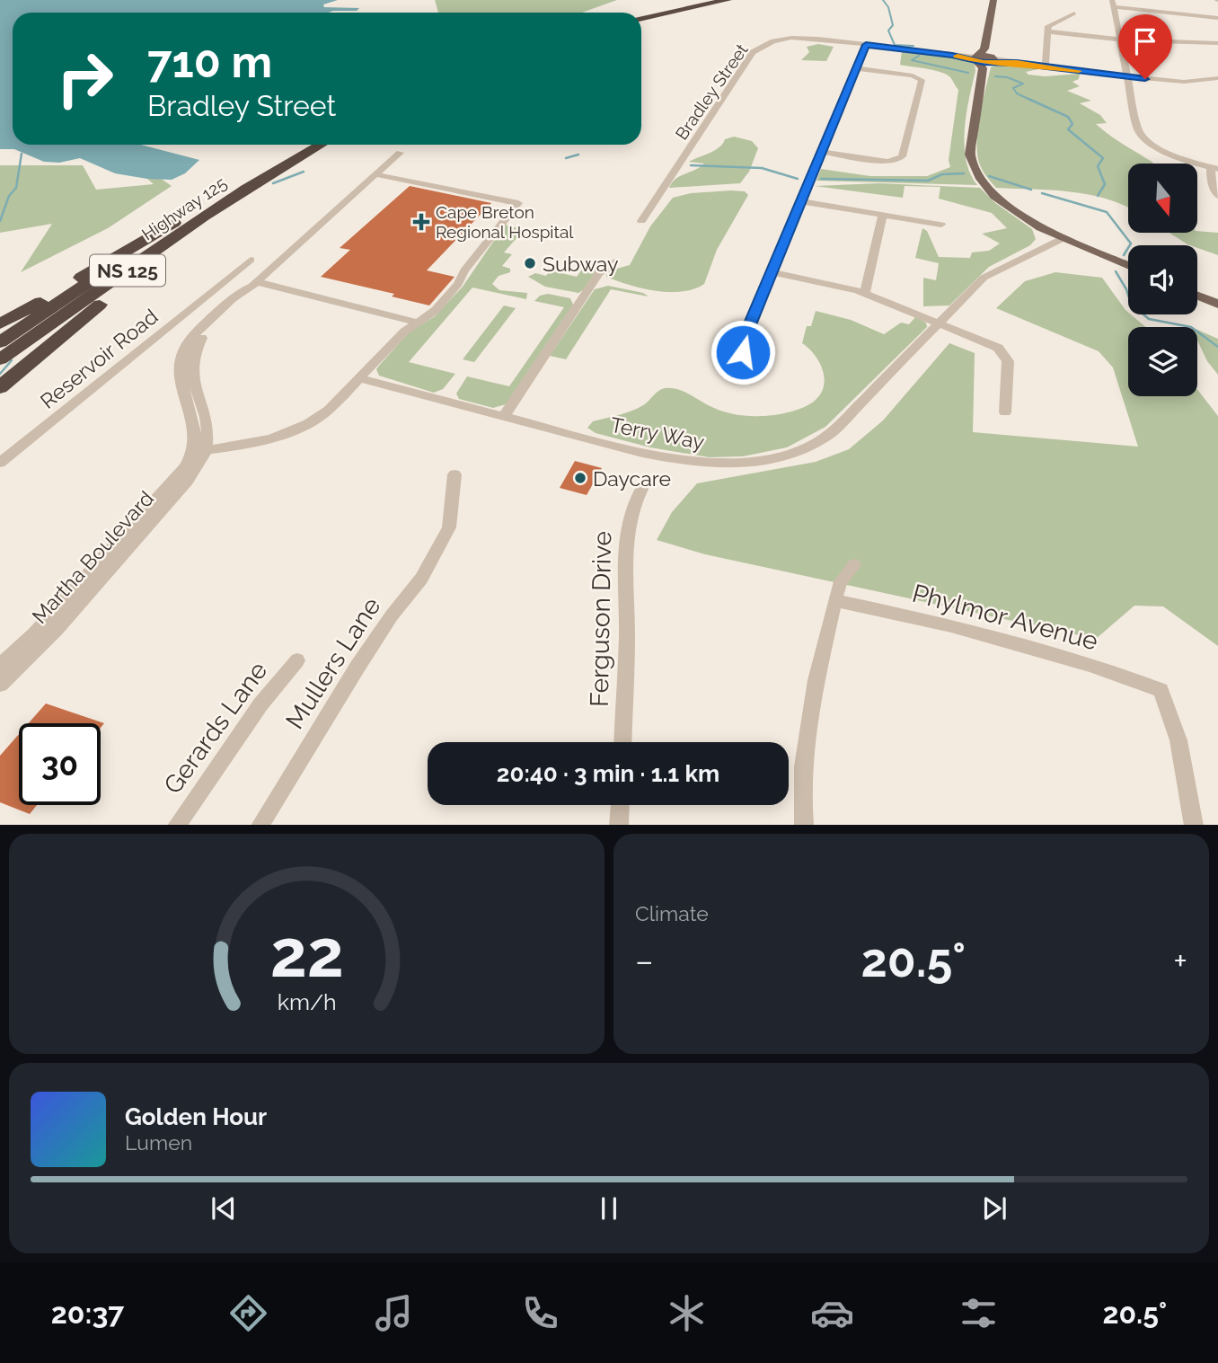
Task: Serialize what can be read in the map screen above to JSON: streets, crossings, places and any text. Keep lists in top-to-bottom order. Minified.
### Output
{"streets":{"highway":["Highway 125","NS 125"],"street":["Bradley Street","Reservoir Road","Terry Way","Martha Boulevard","Phylmor Avenue","Ferguson Drive","Mullers Lane","Gerards Lane"]},"places":{"health":["Cape Breton Regional Hospital"],"other":["Subway","Daycare"]},"north":"bottom","page":{"turn":["710 m","Bradley Street"],"limit":"30","trip":"20:40 · 3 min · 1.1 km","tile":"Climate","heat":["−","20.5°","+"],"song":["Golden Hour","Lumen"],"tabs":["20:37","20.5°"],"gauge":["22","km/h"]}}
